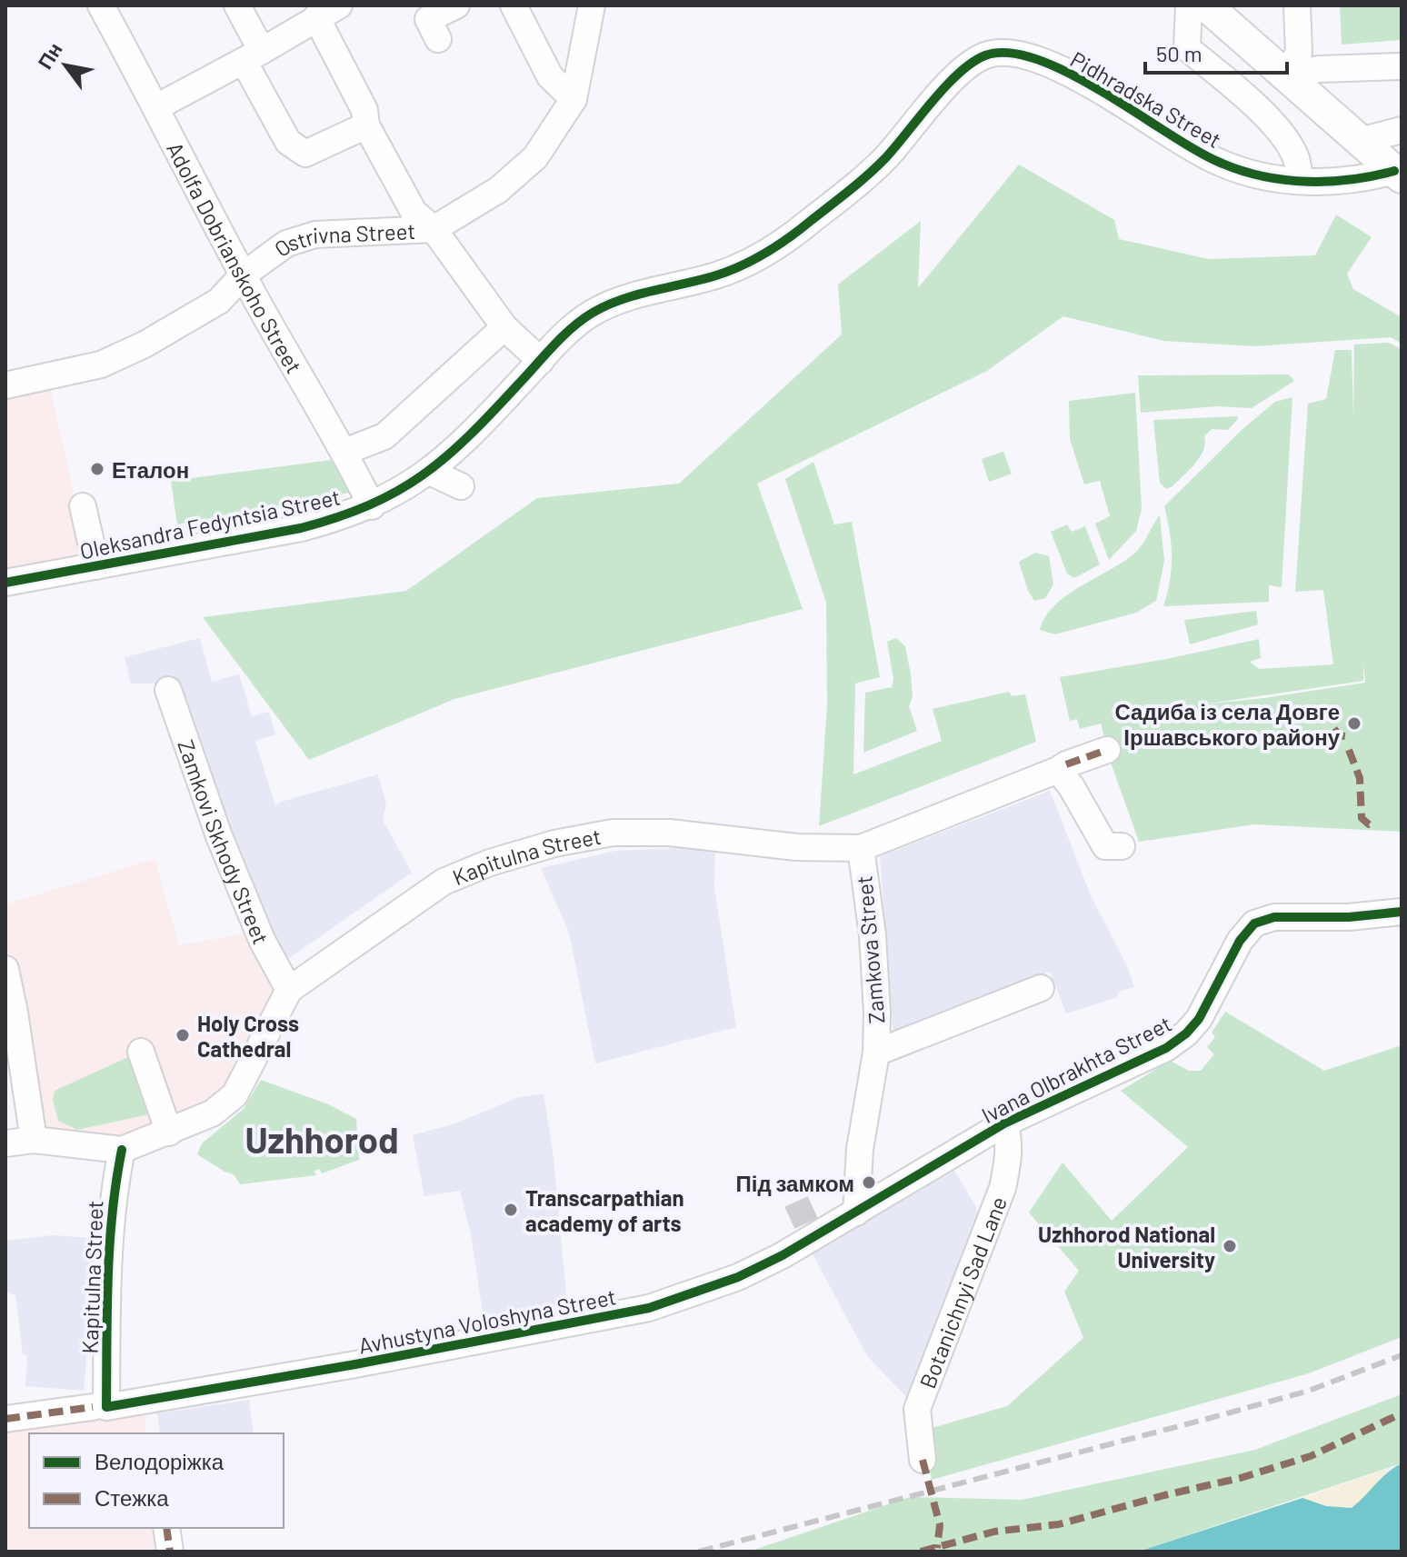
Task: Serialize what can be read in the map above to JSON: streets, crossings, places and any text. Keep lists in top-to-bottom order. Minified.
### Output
{"streets":{"street":["Pidhradska Street","Ostrivna Street","Adolfa Dobrianskoho Street","Oleksandra Fedyntsia Street","Zamkovi Skhody Street","Kapitulna Street","Zamkova Street","Ivana Olbrakhta Street","Botanichnyi Sad Lane","Avhustyna Voloshyna Street"]},"crossings":[["Pidhradska Street","Oleksandra Fedyntsia Street"],["Ostrivna Street","Adolfa Dobrianskoho Street"],["Adolfa Dobrianskoho Street","Oleksandra Fedyntsia Street"],["Zamkovi Skhody Street","Kapitulna Street"],["Kapitulna Street","Zamkova Street"],["Kapitulna Street","Avhustyna Voloshyna Street"],["Zamkova Street","Ivana Olbrakhta Street"],["Zamkova Street","Avhustyna Voloshyna Street"],["Ivana Olbrakhta Street","Botanichnyi Sad Lane"],["Ivana Olbrakhta Street","Avhustyna Voloshyna Street"]],"districts":["Uzhhorod"],"places":["Еталон","Садиба із села Довге Іршавського району","Holy Cross Cathedral","Під замком","Transcarpathian academy of arts","Uzhhorod National University"],"legend":["Велодоріжка","Стежка"],"scale_bar":"50 m","north":"top left"}
